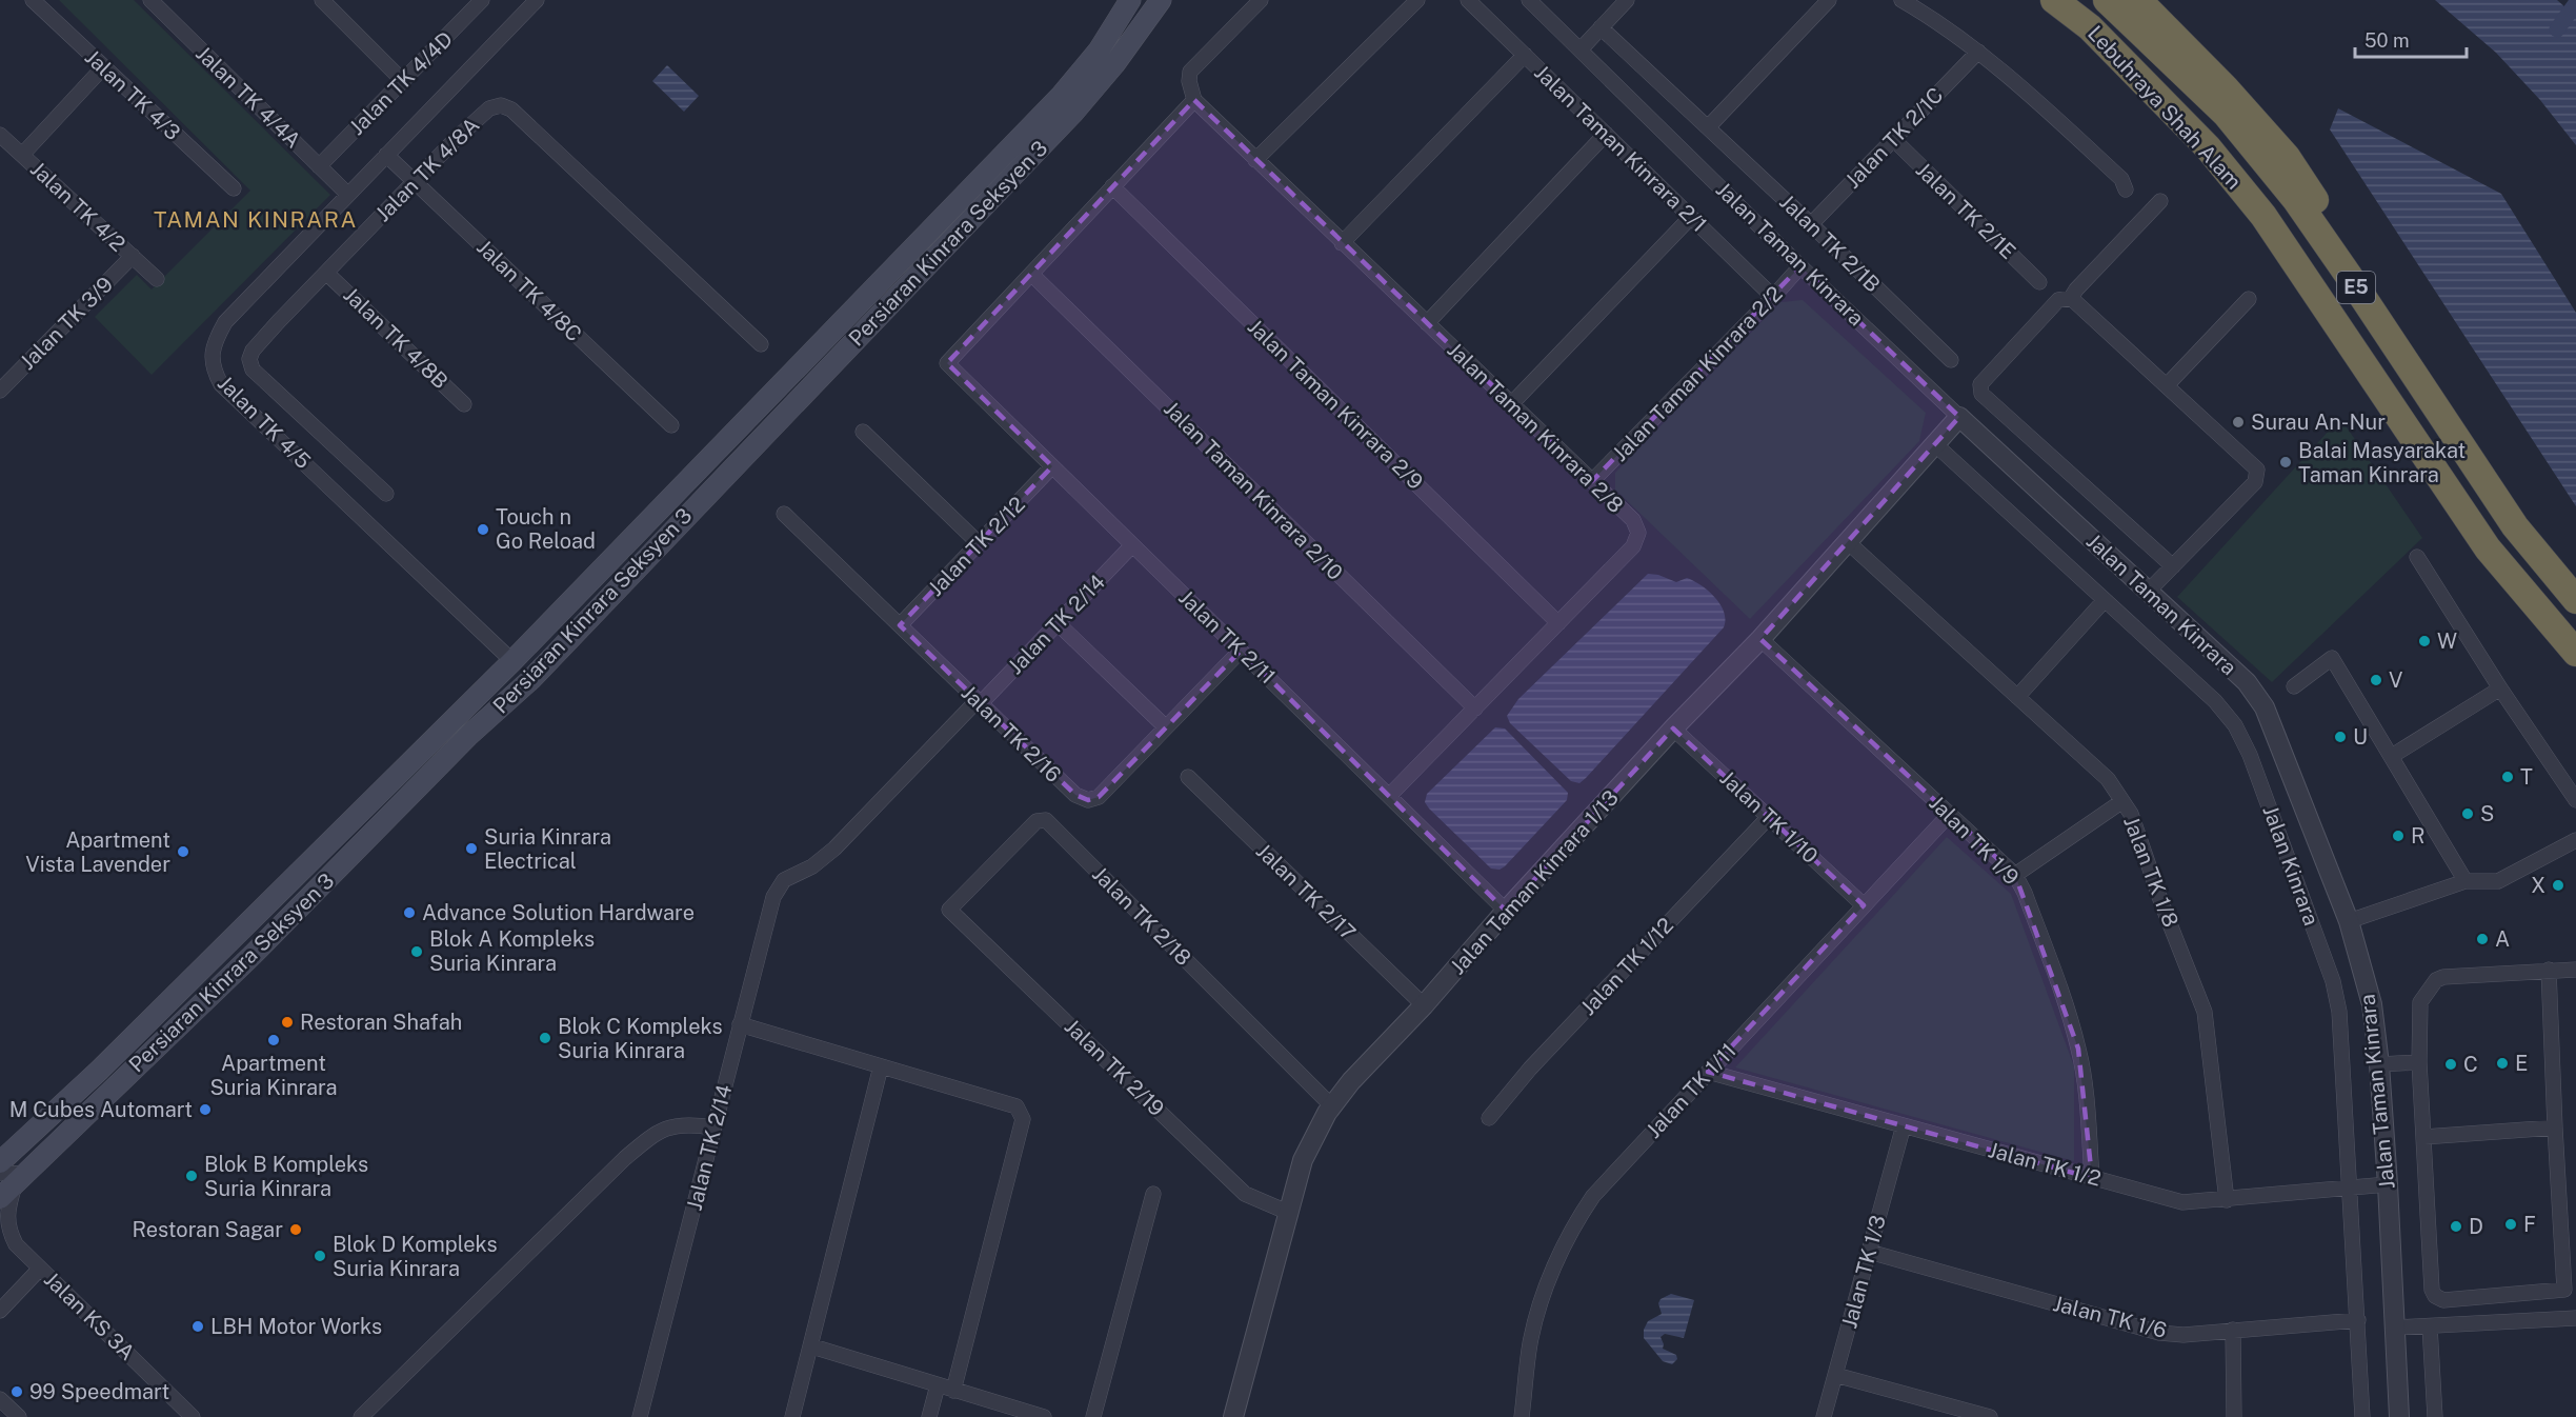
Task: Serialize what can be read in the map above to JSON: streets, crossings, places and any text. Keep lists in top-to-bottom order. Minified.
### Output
{"streets":{"highway":["Lebuhraya Shah Alam","E5"],"main road":["Persiaran Kinrara Seksyen 3"],"street":["Jalan TK 4/4D","Jalan TK 4/3","Jalan TK 4/4A","Jalan TK 2/1C","Jalan Taman Kinrara 2/1","Jalan TK 4/8A","Jalan TK 4/2","Jalan TK 2/1E","Jalan TK 2/1B","Jalan Taman Kinrara","Jalan TK 4/8C","Jalan TK 3/9","Jalan TK 4/8B","Jalan Taman Kinrara 2/2","Jalan Taman Kinrara 2/9","Jalan TK 4/5","Jalan Taman Kinrara 2/8","Jalan Taman Kinrara 2/10","Jalan TK 2/12","Jalan TK 2/14","Jalan TK 2/11","Jalan TK 2/16","Jalan TK 1/10","Jalan TK 1/9","Jalan Kinrara","Jalan TK 1/8","Jalan Taman Kinrara 1/13","Jalan TK 2/17","Jalan TK 2/18","Jalan TK 1/12","Jalan TK 2/19","Jalan TK 1/11","Jalan TK 1/2","Jalan TK 1/3","Jalan KS 3A","Jalan TK 1/6"]},"crossings":[["Jalan TK 4/4D","Jalan TK 4/4A"],["Jalan TK 4/4A","Jalan TK 4/5"],["Jalan TK 2/1C","Jalan TK 2/1E"],["Jalan TK 2/1C","Jalan TK 2/1B"],["Jalan Taman Kinrara 2/1","Jalan Taman Kinrara 2/2"],["Jalan TK 4/8A","Jalan TK 4/8C"],["Jalan TK 4/8A","Jalan TK 4/8B"],["Jalan TK 4/2","Jalan TK 3/9"],["Persiaran Kinrara Seksyen 3","Jalan TK 4/5"],["Persiaran Kinrara Seksyen 3","Jalan KS 3A"],["Jalan Taman Kinrara","Jalan Taman Kinrara 2/2"],["Jalan Taman Kinrara","Jalan Taman Kinrara 1/13"],["Jalan Taman Kinrara","Jalan TK 1/2"],["Jalan TK 4/8C","Jalan TK 4/5"],["Jalan Taman Kinrara 2/2","Jalan Taman Kinrara 2/8"],["Jalan Taman Kinrara 2/9","Jalan Taman Kinrara 2/8"],["Jalan Taman Kinrara 2/8","Jalan Taman Kinrara 2/10"],["Jalan Taman Kinrara 2/8","Jalan TK 2/11"],["Jalan Taman Kinrara 2/10","Jalan TK 2/11"],["Jalan TK 2/12","Jalan TK 2/11"],["Jalan TK 2/12","Jalan TK 2/16"],["Jalan TK 2/14","Jalan TK 2/11"],["Jalan TK 2/14","Jalan TK 2/16"],["Jalan TK 2/11","Jalan TK 2/16"],["Jalan TK 2/11","Jalan Taman Kinrara 1/13"],["Jalan TK 1/10","Jalan Taman Kinrara 1/13"],["Jalan TK 1/10","Jalan TK 1/12"],["Jalan TK 1/10","Jalan TK 1/11"],["Jalan TK 1/9","Jalan Taman Kinrara 1/13"],["Jalan TK 1/9","Jalan TK 1/11"],["Jalan TK 1/9","Jalan TK 1/2"],["Jalan Kinrara","Jalan Taman Kinrara 1/13"],["Jalan Kinrara","Jalan TK 1/2"],["Jalan Kinrara","Jalan TK 1/6"],["Jalan TK 1/8","Jalan Taman Kinrara 1/13"],["Jalan TK 1/8","Jalan TK 1/2"],["Jalan Taman Kinrara 1/13","Jalan TK 2/17"],["Jalan Taman Kinrara 1/13","Jalan TK 2/18"],["Jalan Taman Kinrara 1/13","Jalan TK 2/19"],["Jalan TK 2/18","Jalan TK 2/19"],["Jalan TK 1/11","Jalan TK 1/2"],["Jalan TK 1/2","Jalan TK 1/3"],["Jalan TK 1/3","Jalan TK 1/6"]],"districts":["TAMAN KINRARA"],"places":["Surau An-Nur","Balai Masyarakat Taman Kinrara","Touch n Go Reload","W","V","U","T","S","R","Suria Kinrara Electrical","Apartment Vista Lavender","X","Advance Solution Hardware","A","Blok A Kompleks Suria Kinrara","Restoran Shafah","Blok C Kompleks Suria Kinrara","Apartment Suria Kinrara","E","C","M Cubes Automart","Blok B Kompleks Suria Kinrara","F","D","Restoran Sagar","Blok D Kompleks Suria Kinrara","LBH Motor Works","99 Speedmart"],"scale_bar":"50 m"}
